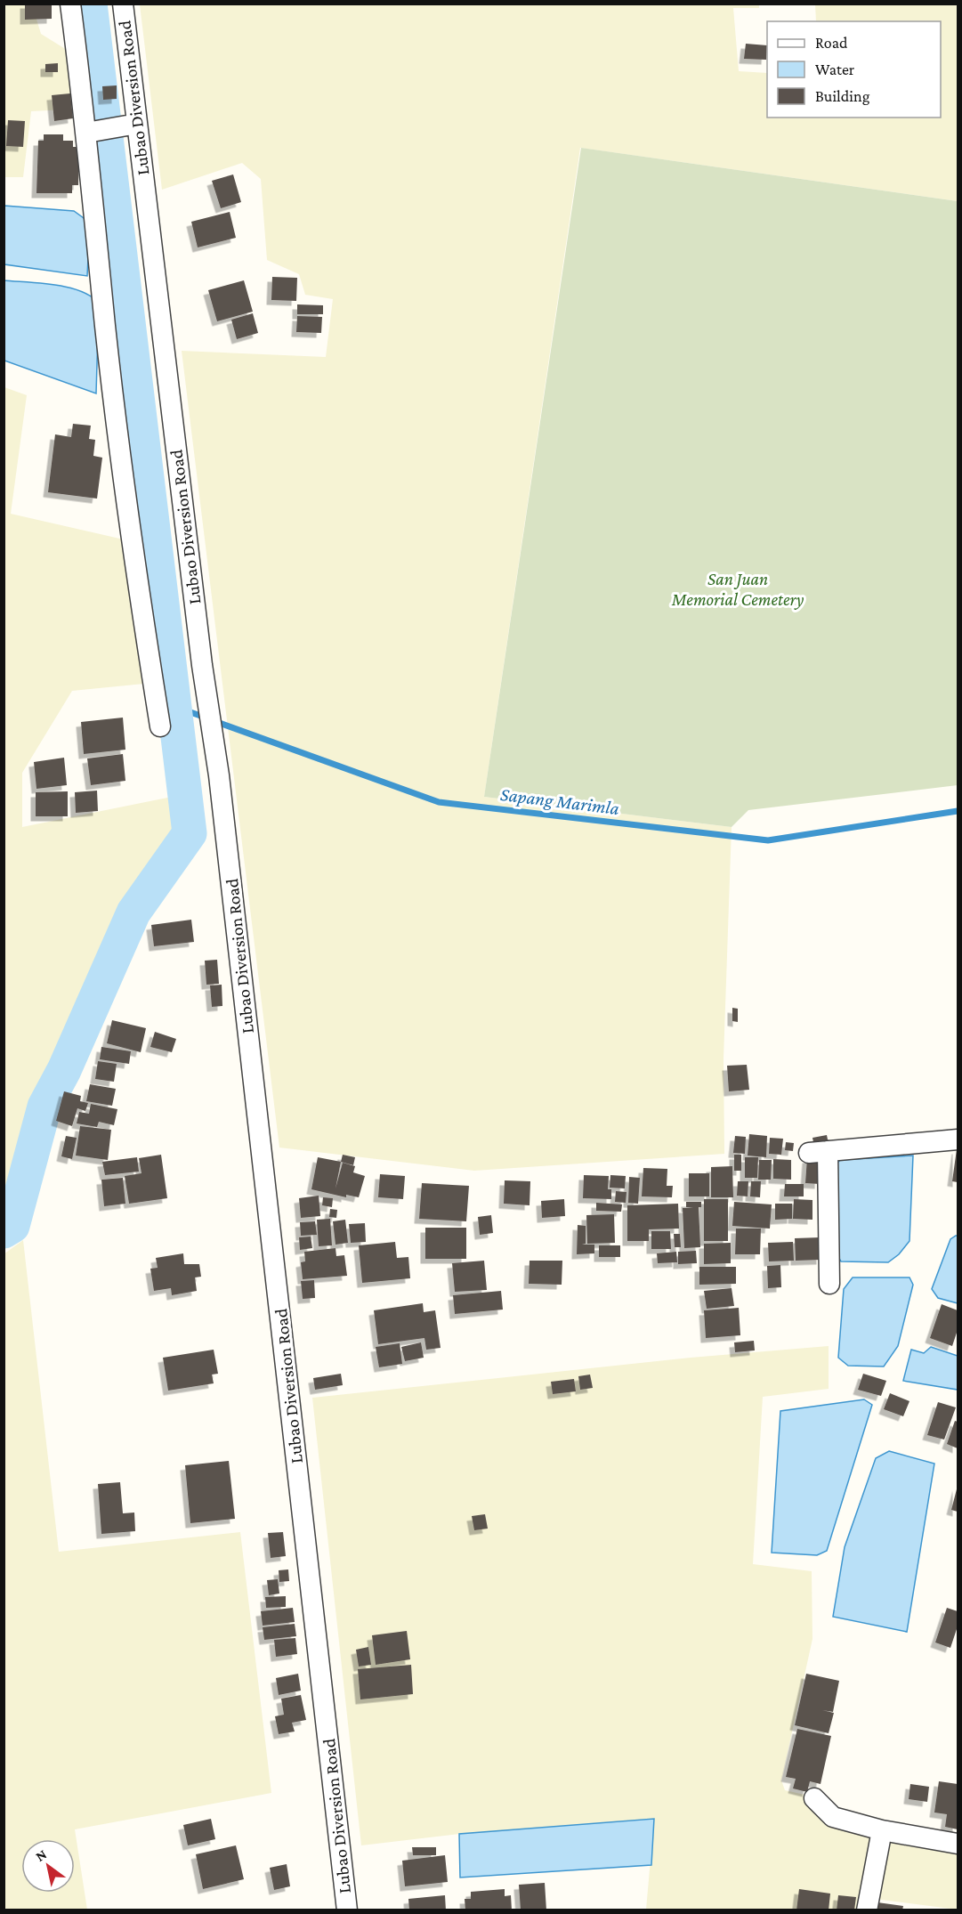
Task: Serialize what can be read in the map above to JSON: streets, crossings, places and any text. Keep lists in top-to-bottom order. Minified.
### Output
{"streets":{"street":["Lubao Diversion Road"]},"water":["Sapang Marimla"],"parks":["San Juan Memorial Cemetery"],"legend":["Road","Water","Building"],"north":"top left"}
